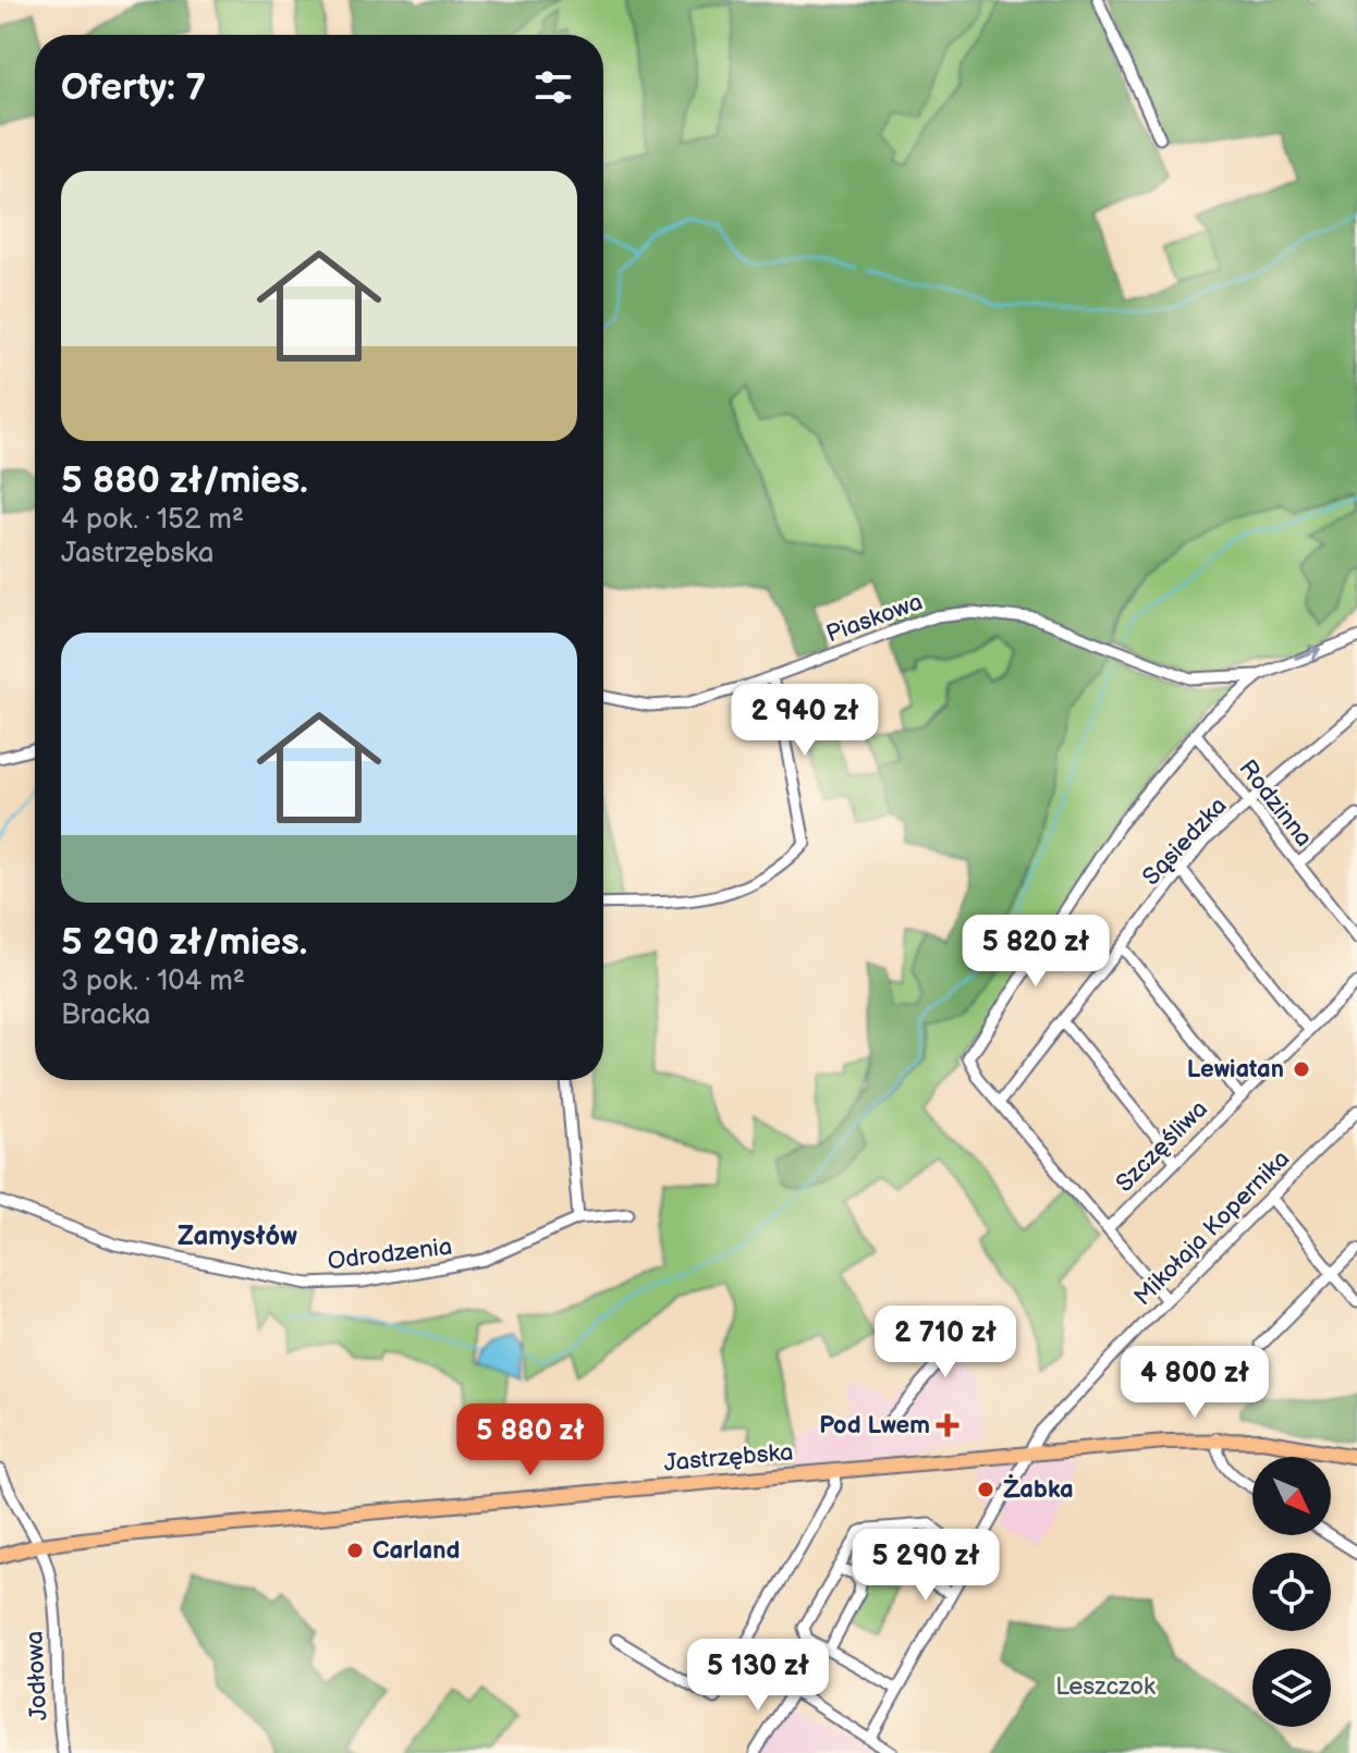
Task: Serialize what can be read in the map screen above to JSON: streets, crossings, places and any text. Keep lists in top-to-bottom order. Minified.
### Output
{"streets":{"main road":["Jastrzębska"],"street":["Piaskowa","Rodzinna","Sąsiedzka","Szczęśliwa","Mikołaja Kopernika","Odrodzenia","Jodłowa"]},"crossings":[["Rodzinna","Sąsiedzka"],["Mikołaja Kopernika","Jastrzębska"],["Jastrzębska","Jodłowa"]],"districts":["Zamysłów"],"parks":["Leszczok"],"places":{"other":["Lewiatan","Żabka","Carland"],"health":["Pod Lwem"]},"north":"bottom right","page":{"heading":"Oferty: 7","list":[{"name":"5 880 zł/mies.","note":"4 pok. · 152 m² · Jastrzębska"},{"name":"5 290 zł/mies.","note":"3 pok. · 104 m² · Bracka"}],"price":["2 940 zł","5 820 zł","2 710 zł","4 800 zł","5 880 zł","5 290 zł","5 130 zł"]}}
